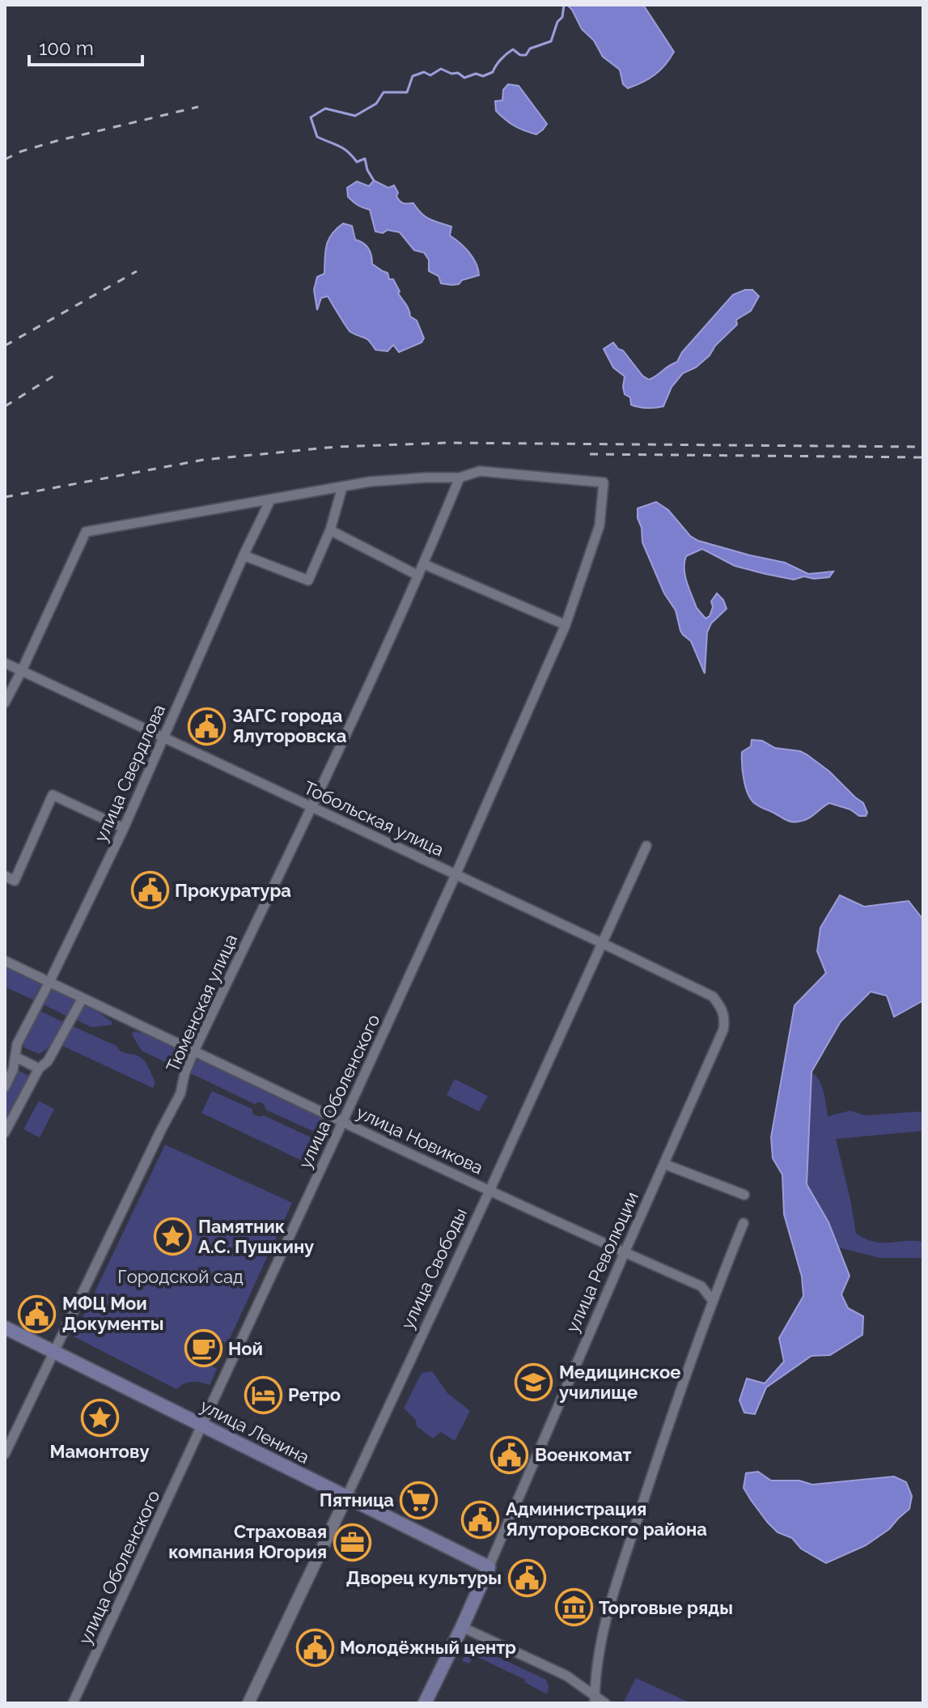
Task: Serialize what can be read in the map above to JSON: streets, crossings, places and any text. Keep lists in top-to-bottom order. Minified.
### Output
{"streets":{"main road":["улица Революции","улица Ленина"],"street":["улица Свердлова","Тобольская улица","Тюменская улица","улица Оболенского","улица Новикова","улица Свободы"]},"crossings":[["улица Свердлова","Тобольская улица"],["улица Свердлова","улица Новикова"],["Тобольская улица","Тюменская улица"],["Тобольская улица","улица Оболенского"],["Тобольская улица","улица Революции"],["Тобольская улица","улица Свободы"],["Тюменская улица","улица Оболенского"],["Тюменская улица","улица Новикова"],["Тюменская улица","улица Ленина"],["улица Оболенского","улица Новикова"],["улица Оболенского","улица Ленина"],["улица Новикова","улица Революции"],["улица Новикова","улица Свободы"],["улица Революции","улица Ленина"],["улица Свободы","улица Ленина"]],"parks":["Городской сад"],"places":{"public building":["ЗАГС города Ялуторовска","Прокуратура","МФЦ Мои Документы","Военкомат","Администрация Ялуторовского района","Дворец культуры","Молодёжный центр"],"place":["Памятник А.С. Пушкину","Мамонтову"],"cafe":["Ной"],"school or university":["Медицинское училище"],"hotel":["Ретро"],"supermarket":["Пятница"],"office":["Страховая компания Югория"],"museum":["Торговые ряды"]},"scale_bar":"100 m"}
